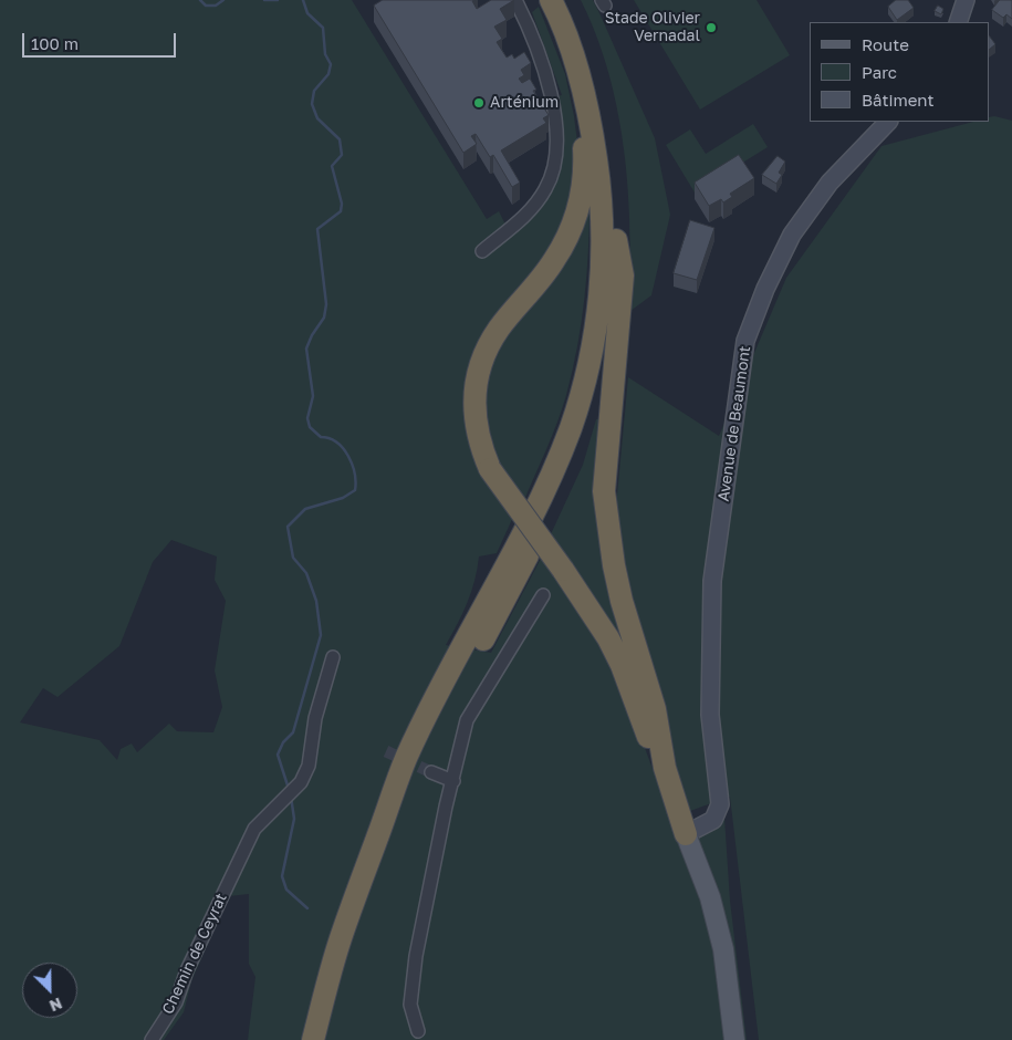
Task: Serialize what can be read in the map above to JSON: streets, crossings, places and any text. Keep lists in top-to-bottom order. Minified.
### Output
{"streets":{"main road":["Avenue de Beaumont"],"street":["Chemin de Ceyrat"]},"places":["Stade Olivier Vernadal","Arténium"],"legend":["Route","Parc","Bâtiment"],"scale_bar":"100 m","north":"bottom right"}
